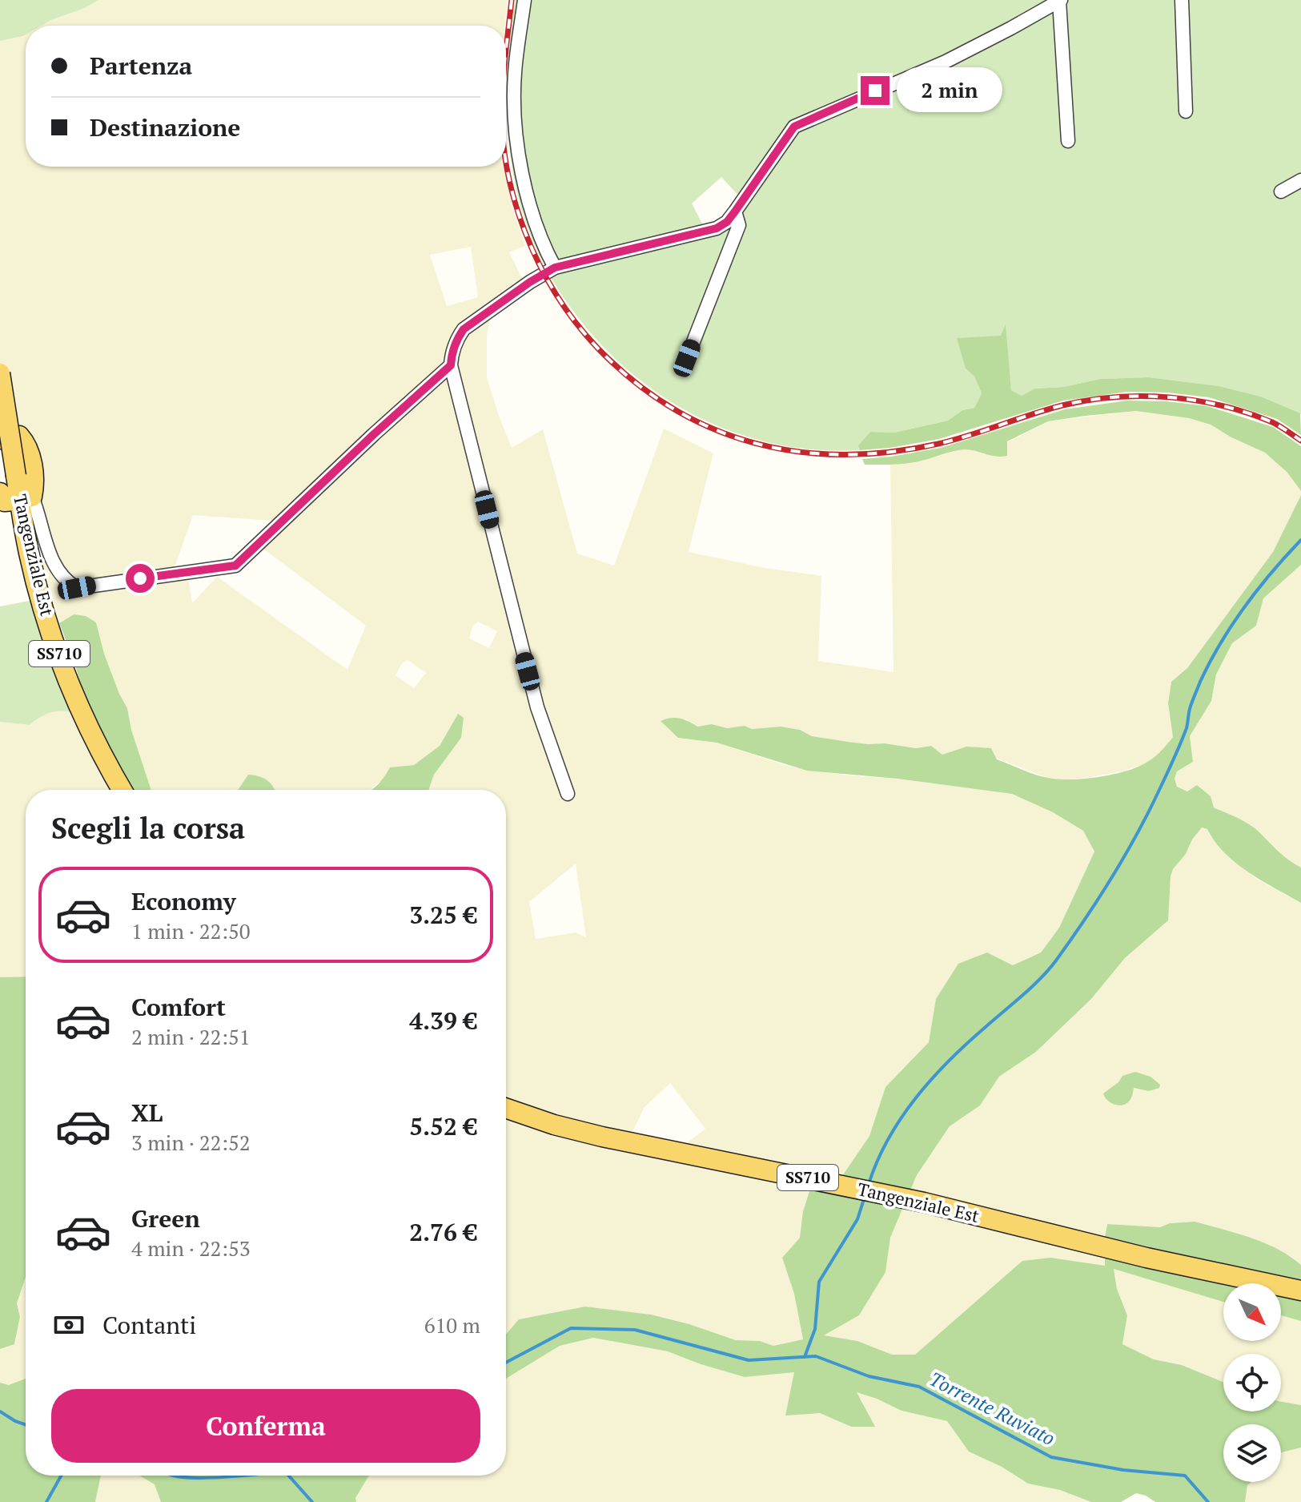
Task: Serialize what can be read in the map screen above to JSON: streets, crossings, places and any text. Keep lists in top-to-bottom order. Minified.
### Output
{"streets":{"main road":["Tangenziale Est","SS710"]},"water":["Torrente Ruviato"],"north":"bottom right","page":{"banner":["Partenza","Destinazione"],"bubble":"2 min","heading":"Scegli la corsa","list":[{"name":"Economy","note":"1 min · 22:50","value":"3.25 €"},{"name":"Comfort","note":"2 min · 22:51","value":"4.39 €"},{"name":"XL","note":"3 min · 22:52","value":"5.52 €"},{"name":"Green","note":"4 min · 22:53","value":"2.76 €"}],"pay":["Contanti","610 m"],"buttons":"Conferma"}}
